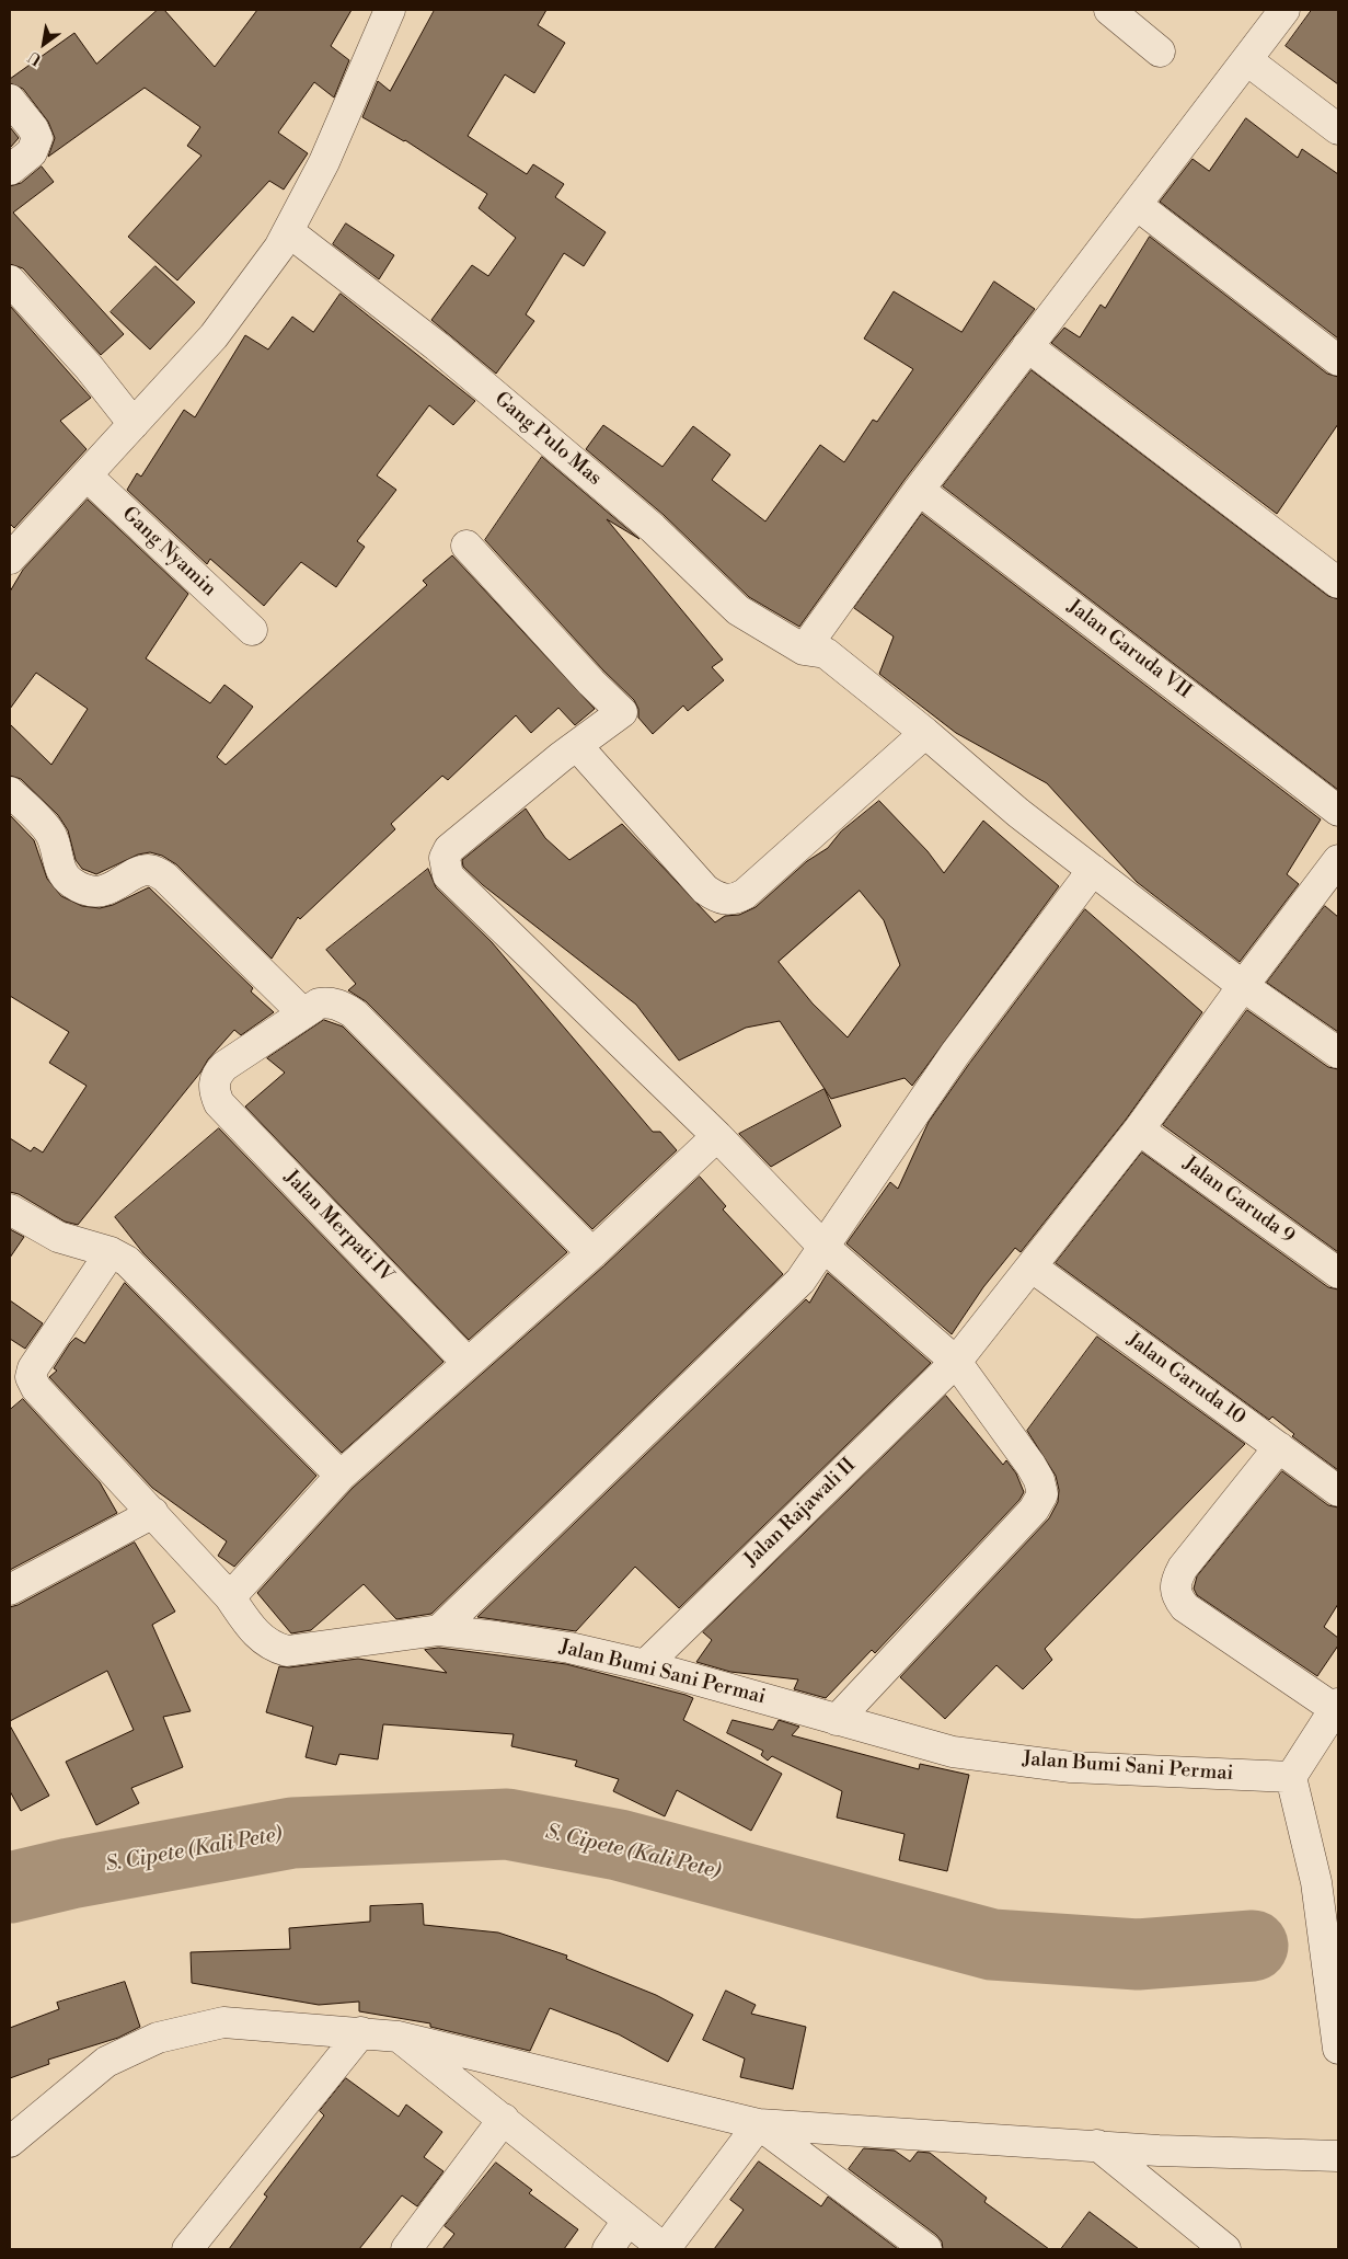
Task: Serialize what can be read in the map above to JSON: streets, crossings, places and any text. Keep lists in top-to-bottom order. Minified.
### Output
{"streets":{"street":["Gang Pulo Mas","Gang Nyamin","Jalan Garuda VII","Jalan Garuda 9","Jalan Merpati IV","Jalan Garuda 10","Jalan Rajawali II","Jalan Bumi Sani Permai"]},"crossings":[["Gang Pulo Mas","Jalan Rajawali II"],["Jalan Garuda 9","Jalan Rajawali II"],["Jalan Garuda 10","Jalan Rajawali II"],["Jalan Rajawali II","Jalan Bumi Sani Permai"]],"water":["S. Cipete (Kali Pete)"],"north":"bottom left"}
